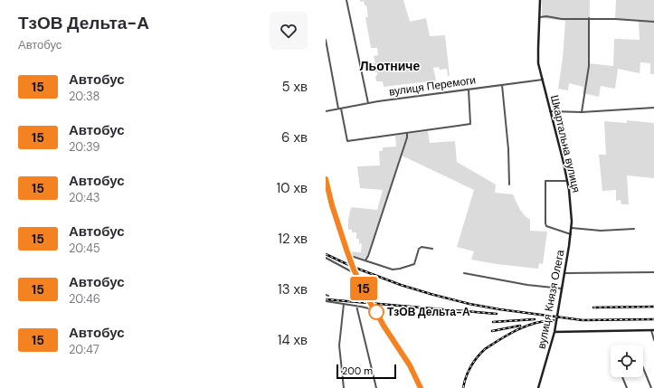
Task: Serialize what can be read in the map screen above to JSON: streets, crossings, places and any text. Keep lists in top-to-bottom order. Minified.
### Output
{"streets":{"street":["вулиця Перемоги","Шкартальна вулиця","вулиця Князя Олега"]},"crossings":[["вулиця Перемоги","Шкартальна вулиця"],["Шкартальна вулиця","вулиця Князя Олега"]],"districts":["Льотниче"],"places":["ТзОВ Дельта-А"],"lines":["bus line 15"],"scale_bar":"200 m","page":{"heading":["ТзОВ Дельта-А","Автобус"],"on_map":"15","list":[{"mark":"15","name":"Автобус","note":"20:38","value":"5 хв"},{"mark":"15","name":"Автобус","note":"20:39","value":"6 хв"},{"mark":"15","name":"Автобус","note":"20:43","value":"10 хв"},{"mark":"15","name":"Автобус","note":"20:45","value":"12 хв"},{"mark":"15","name":"Автобус","note":"20:46","value":"13 хв"},{"mark":"15","name":"Автобус","note":"20:47","value":"14 хв"}],"scale":"200 m"}}
